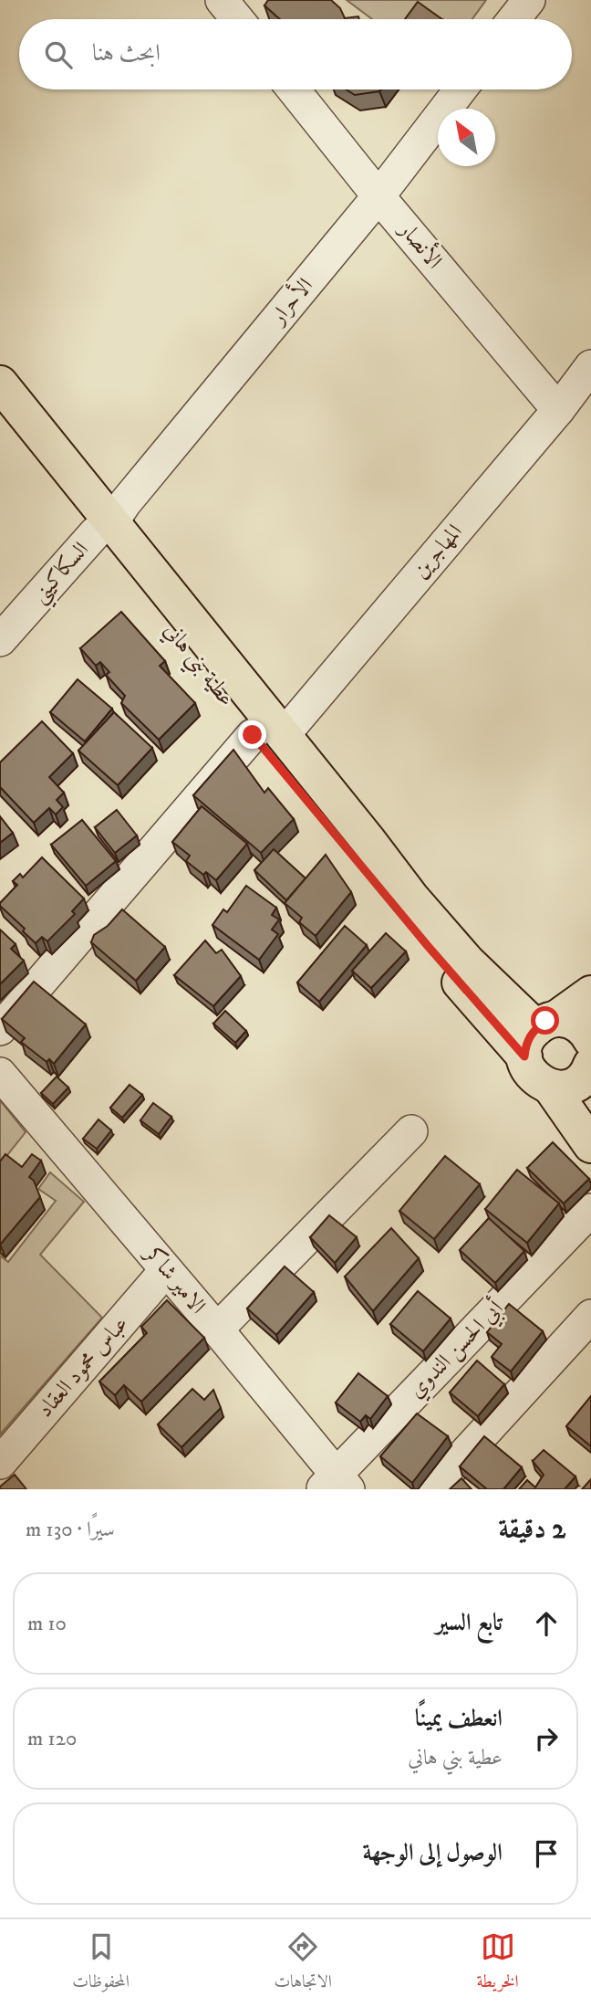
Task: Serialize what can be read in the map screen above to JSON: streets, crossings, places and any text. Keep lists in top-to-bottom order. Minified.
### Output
{"streets":{"main road":["عطية بني هاني"],"street":["الأنصار","الأحرار","المهاجرين","السكاكيني","الامير شاكر","أبي الحسن الندوي","عباس محمود العقاد"]},"crossings":[["الأنصار","الأحرار"],["الأنصار","المهاجرين"],["الأحرار","السكاكيني"],["الأحرار","عطية بني هاني"],["المهاجرين","عطية بني هاني"],["السكاكيني","عطية بني هاني"],["الامير شاكر","أبي الحسن الندوي"],["الامير شاكر","عباس محمود العقاد"]],"north":"top left","page":{"search":"ابحث هنا","heading":["2 دقيقة","سيرًا · 130 m"],"list":[["تابع السير","10 m"],["انعطف يمينًا","عطية بني هاني","120 m"],"الوصول إلى الوجهة"],"nav":["الخريطة","الاتجاهات","المحفوظات"]}}
